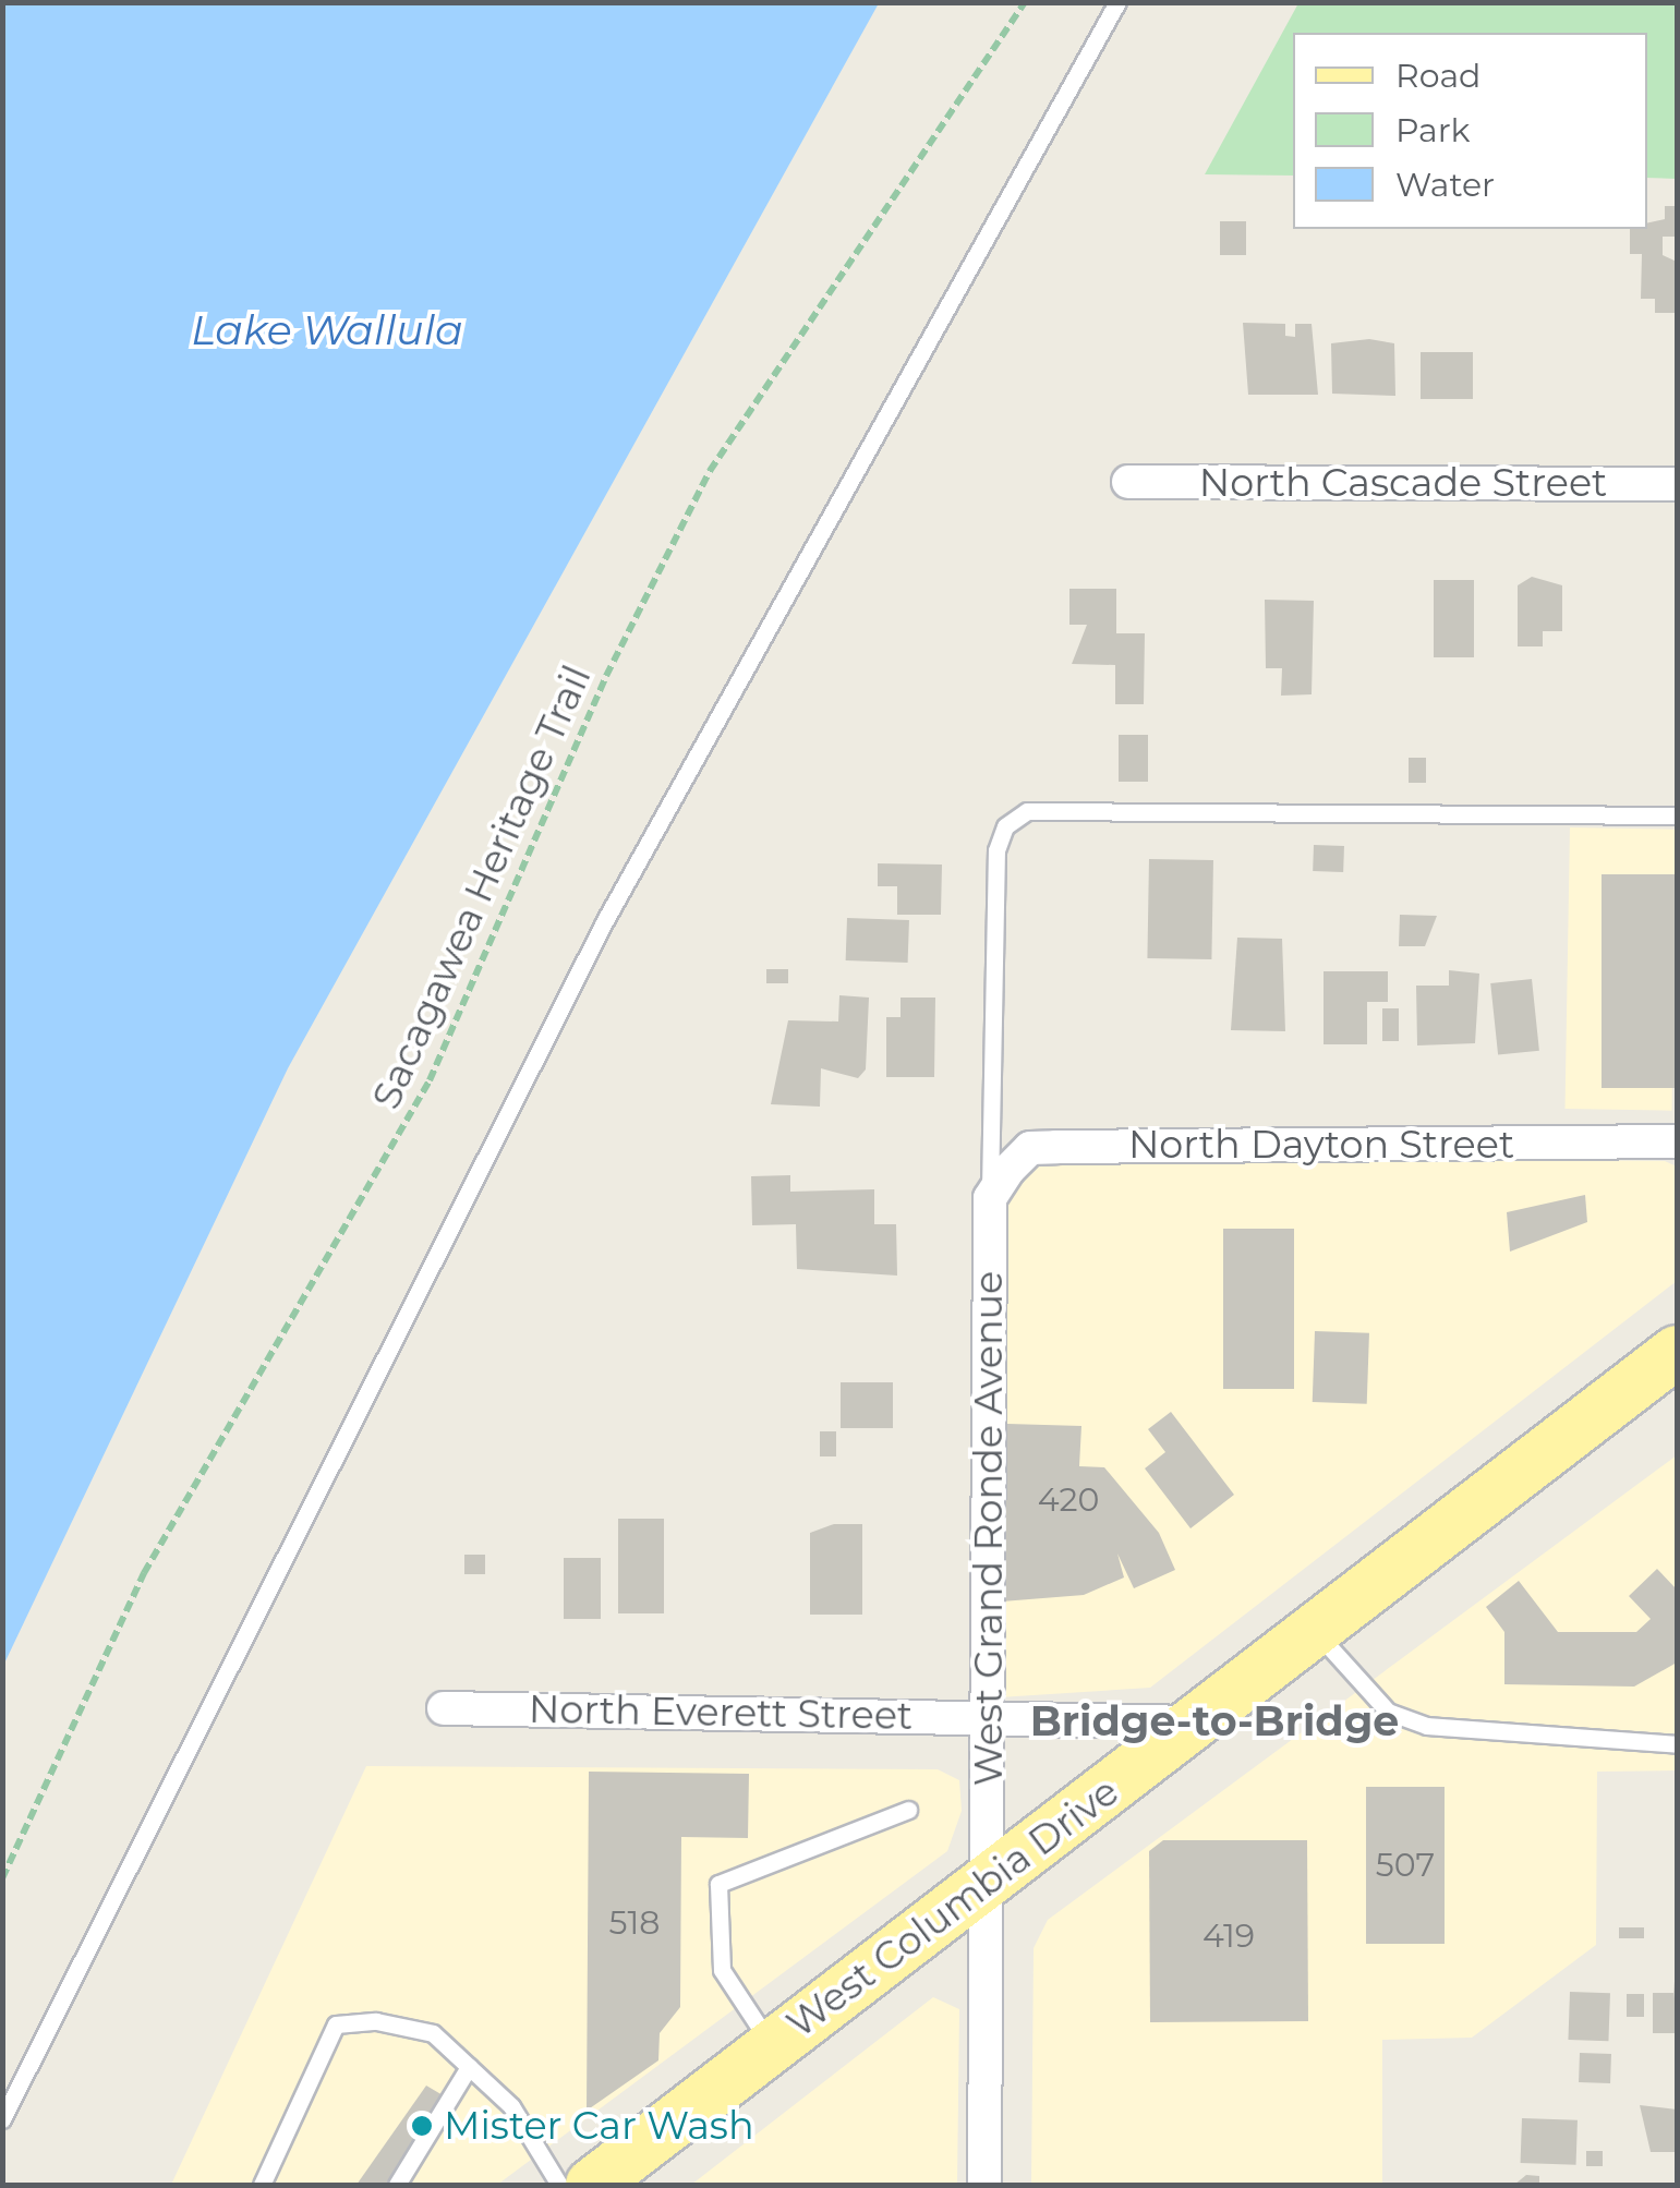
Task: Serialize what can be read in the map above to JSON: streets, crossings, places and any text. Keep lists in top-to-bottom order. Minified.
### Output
{"streets":{"main road":["West Columbia Drive"],"street":["North Cascade Street","North Dayton Street","West Grand Ronde Avenue","North Everett Street"],"path":["Sacagawea Heritage Trail"]},"crossings":[["North Dayton Street","West Grand Ronde Avenue"],["West Grand Ronde Avenue","North Everett Street"],["West Grand Ronde Avenue","West Columbia Drive"],["North Everett Street","West Columbia Drive"]],"districts":["Bridge-to-Bridge"],"water":["Lake Wallula"],"places":["Mister Car Wash"],"house_numbers":["420","507","518","419"],"legend":["Road","Park","Water"]}
